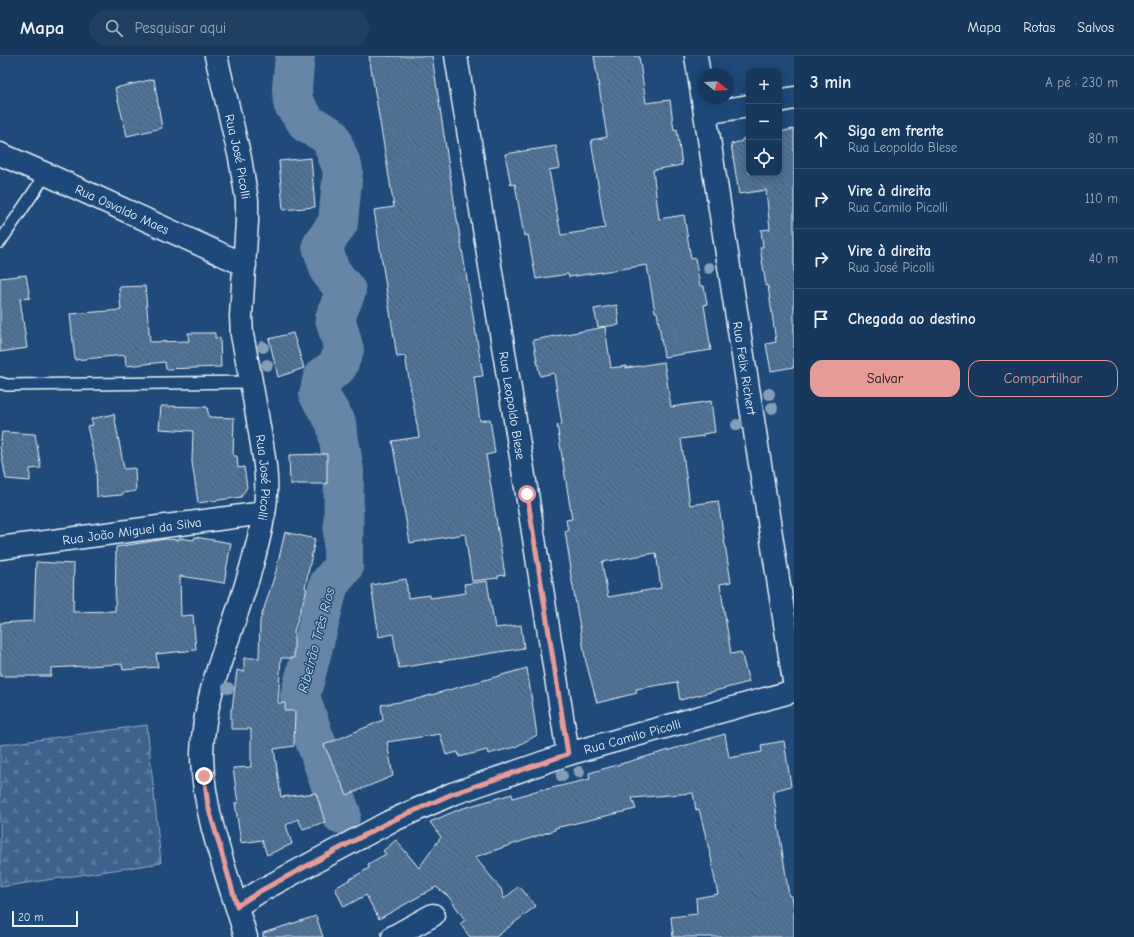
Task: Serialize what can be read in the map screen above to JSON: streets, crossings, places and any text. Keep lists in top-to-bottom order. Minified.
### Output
{"streets":{"street":["Rua José Picolli","Rua Osvaldo Maes","Rua Felix Richert","Rua Leopoldo Blese","Rua João Miguel da Silva","Rua Camilo Picolli"]},"crossings":[["Rua José Picolli","Rua Osvaldo Maes"],["Rua José Picolli","Rua João Miguel da Silva"],["Rua José Picolli","Rua Camilo Picolli"],["Rua Leopoldo Blese","Rua Camilo Picolli"]],"water":["Ribeirão Três Rios"],"scale_bar":"20 m","north":"right","page":{"header":"Mapa","search":"Pesquisar aqui","nav":["Mapa","Rotas","Salvos"],"heading":["3 min","A pé · 230 m"],"map_buttons":["+","−"],"list":[["Siga em frente","Rua Leopoldo Blese","80 m"],["Vire à direita","Rua Camilo Picolli","110 m"],["Vire à direita","Rua José Picolli","40 m"],"Chegada ao destino"],"buttons":["Salvar","Compartilhar"],"scale":"20 m"}}
